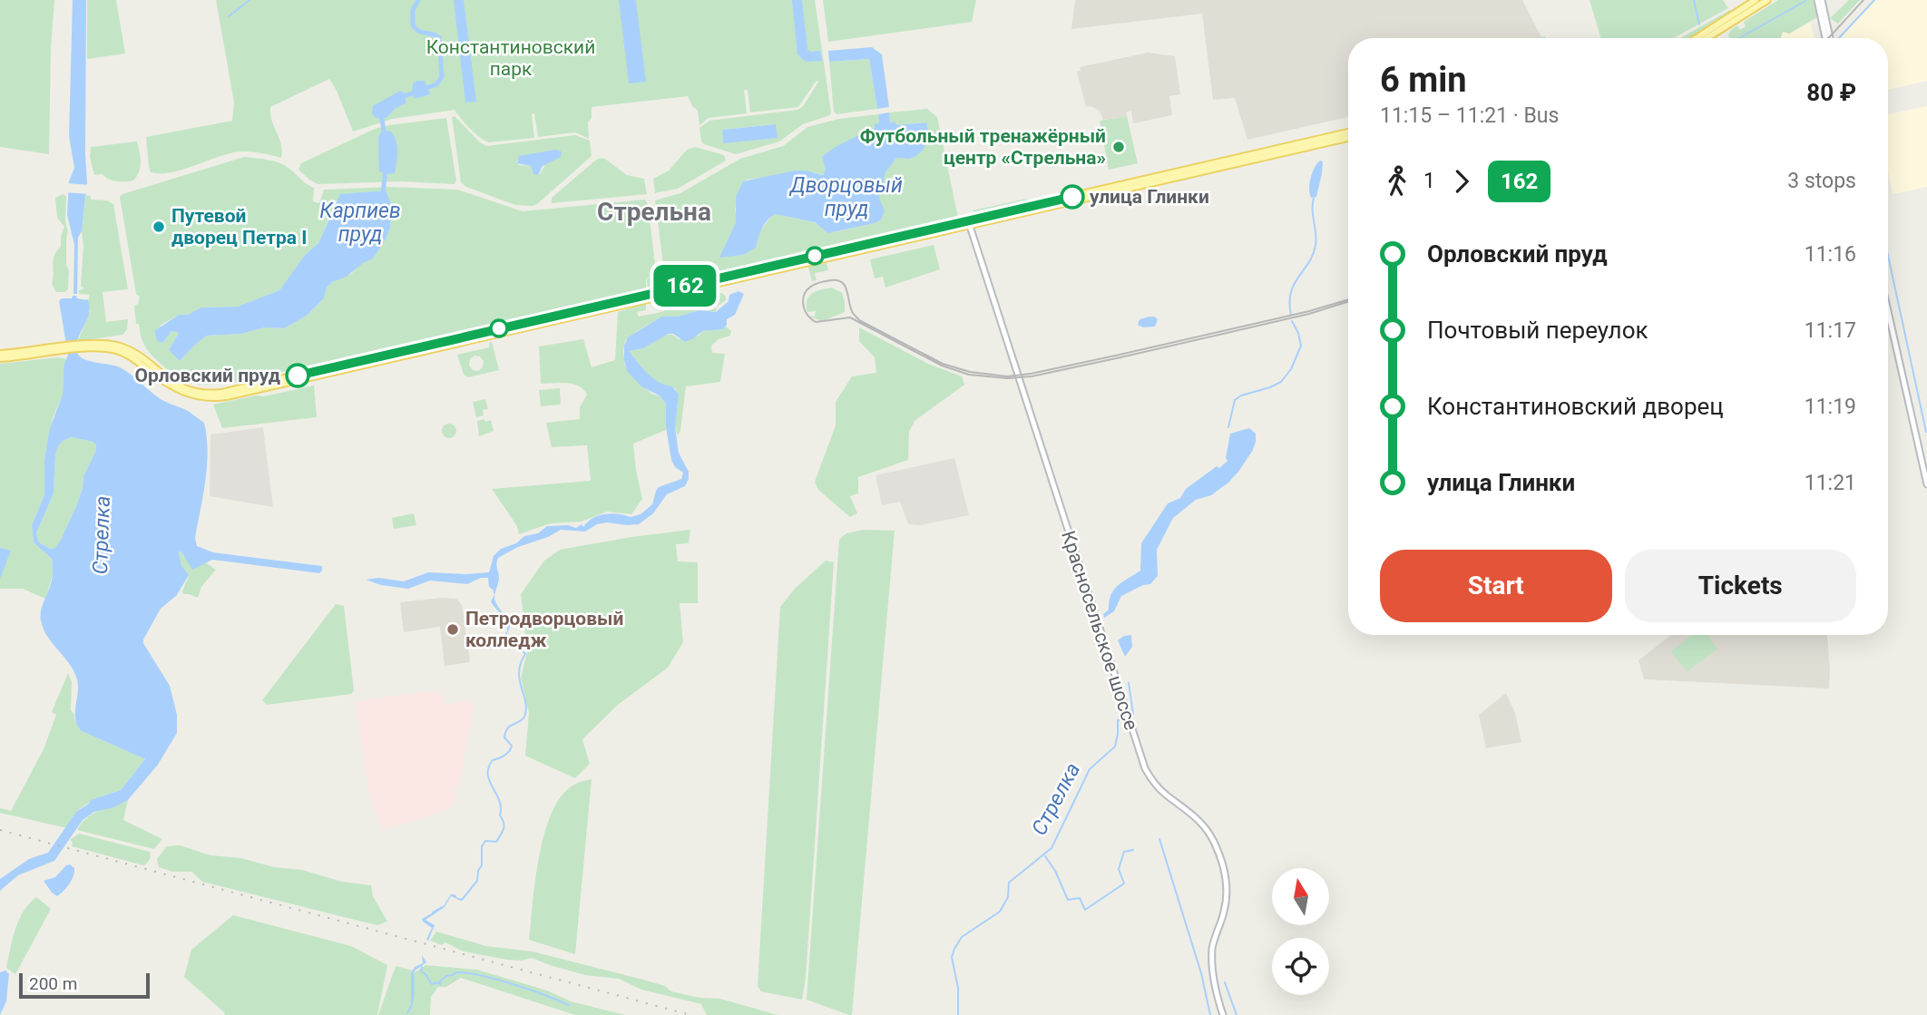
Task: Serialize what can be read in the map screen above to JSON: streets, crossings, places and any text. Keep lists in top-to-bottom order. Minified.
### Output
{"streets":{"main road":["Красносельское шоссе"]},"districts":["Стрельна"],"water":["Дворцовый пруд","Карпиев пруд","Стрелка"],"parks":["Константиновский парк"],"places":["Футбольный тренажёрный центр «Стрельна»","улица Глинки","Путевой дворец Петра I","Орловский пруд","Петродворцовый колледж"],"lines":["bus line 162"],"scale_bar":"200 m","north":"top","page":{"on_map":"162","heading":["6 min","11:15 – 11:21 · Bus","80 ₽"],"legs":["1","162","3 stops"],"list":[{"name":"Орловский пруд","value":"11:16"},{"name":"Почтовый переулок","value":"11:17"},{"name":"Константиновский дворец","value":"11:19"},{"name":"улица Глинки","value":"11:21"}],"buttons":["Start","Tickets"],"scale":"200 m"}}
